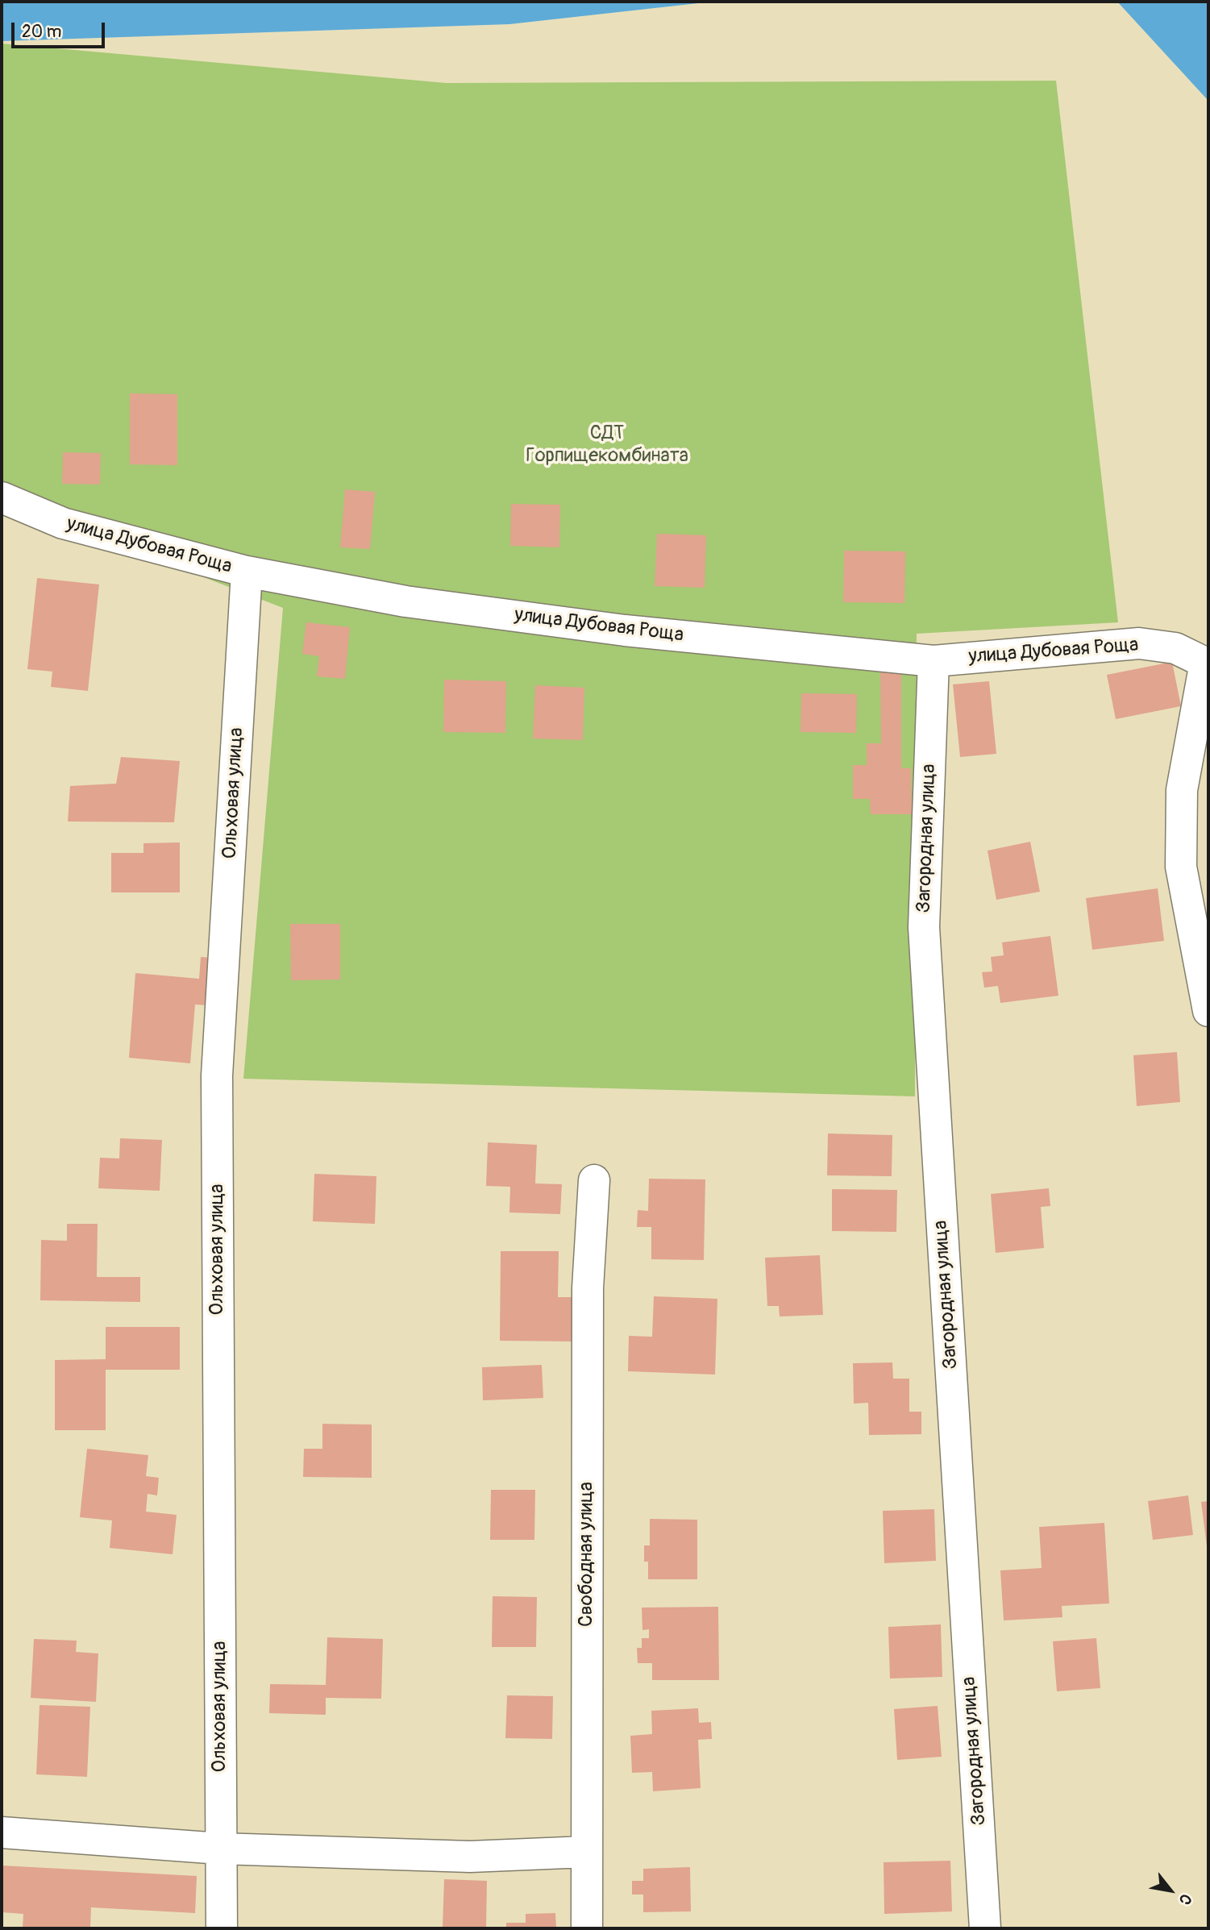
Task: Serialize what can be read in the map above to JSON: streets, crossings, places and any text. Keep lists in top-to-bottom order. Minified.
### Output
{"streets":{"street":["улица Дубовая Роща","Ольховая улица","Загородная улица","Свободная улица"]},"crossings":[["улица Дубовая Роща","Ольховая улица"],["улица Дубовая Роща","Загородная улица"]],"parks":["СДТ Горпищекомбината"],"scale_bar":"20 m","north":"bottom right"}
